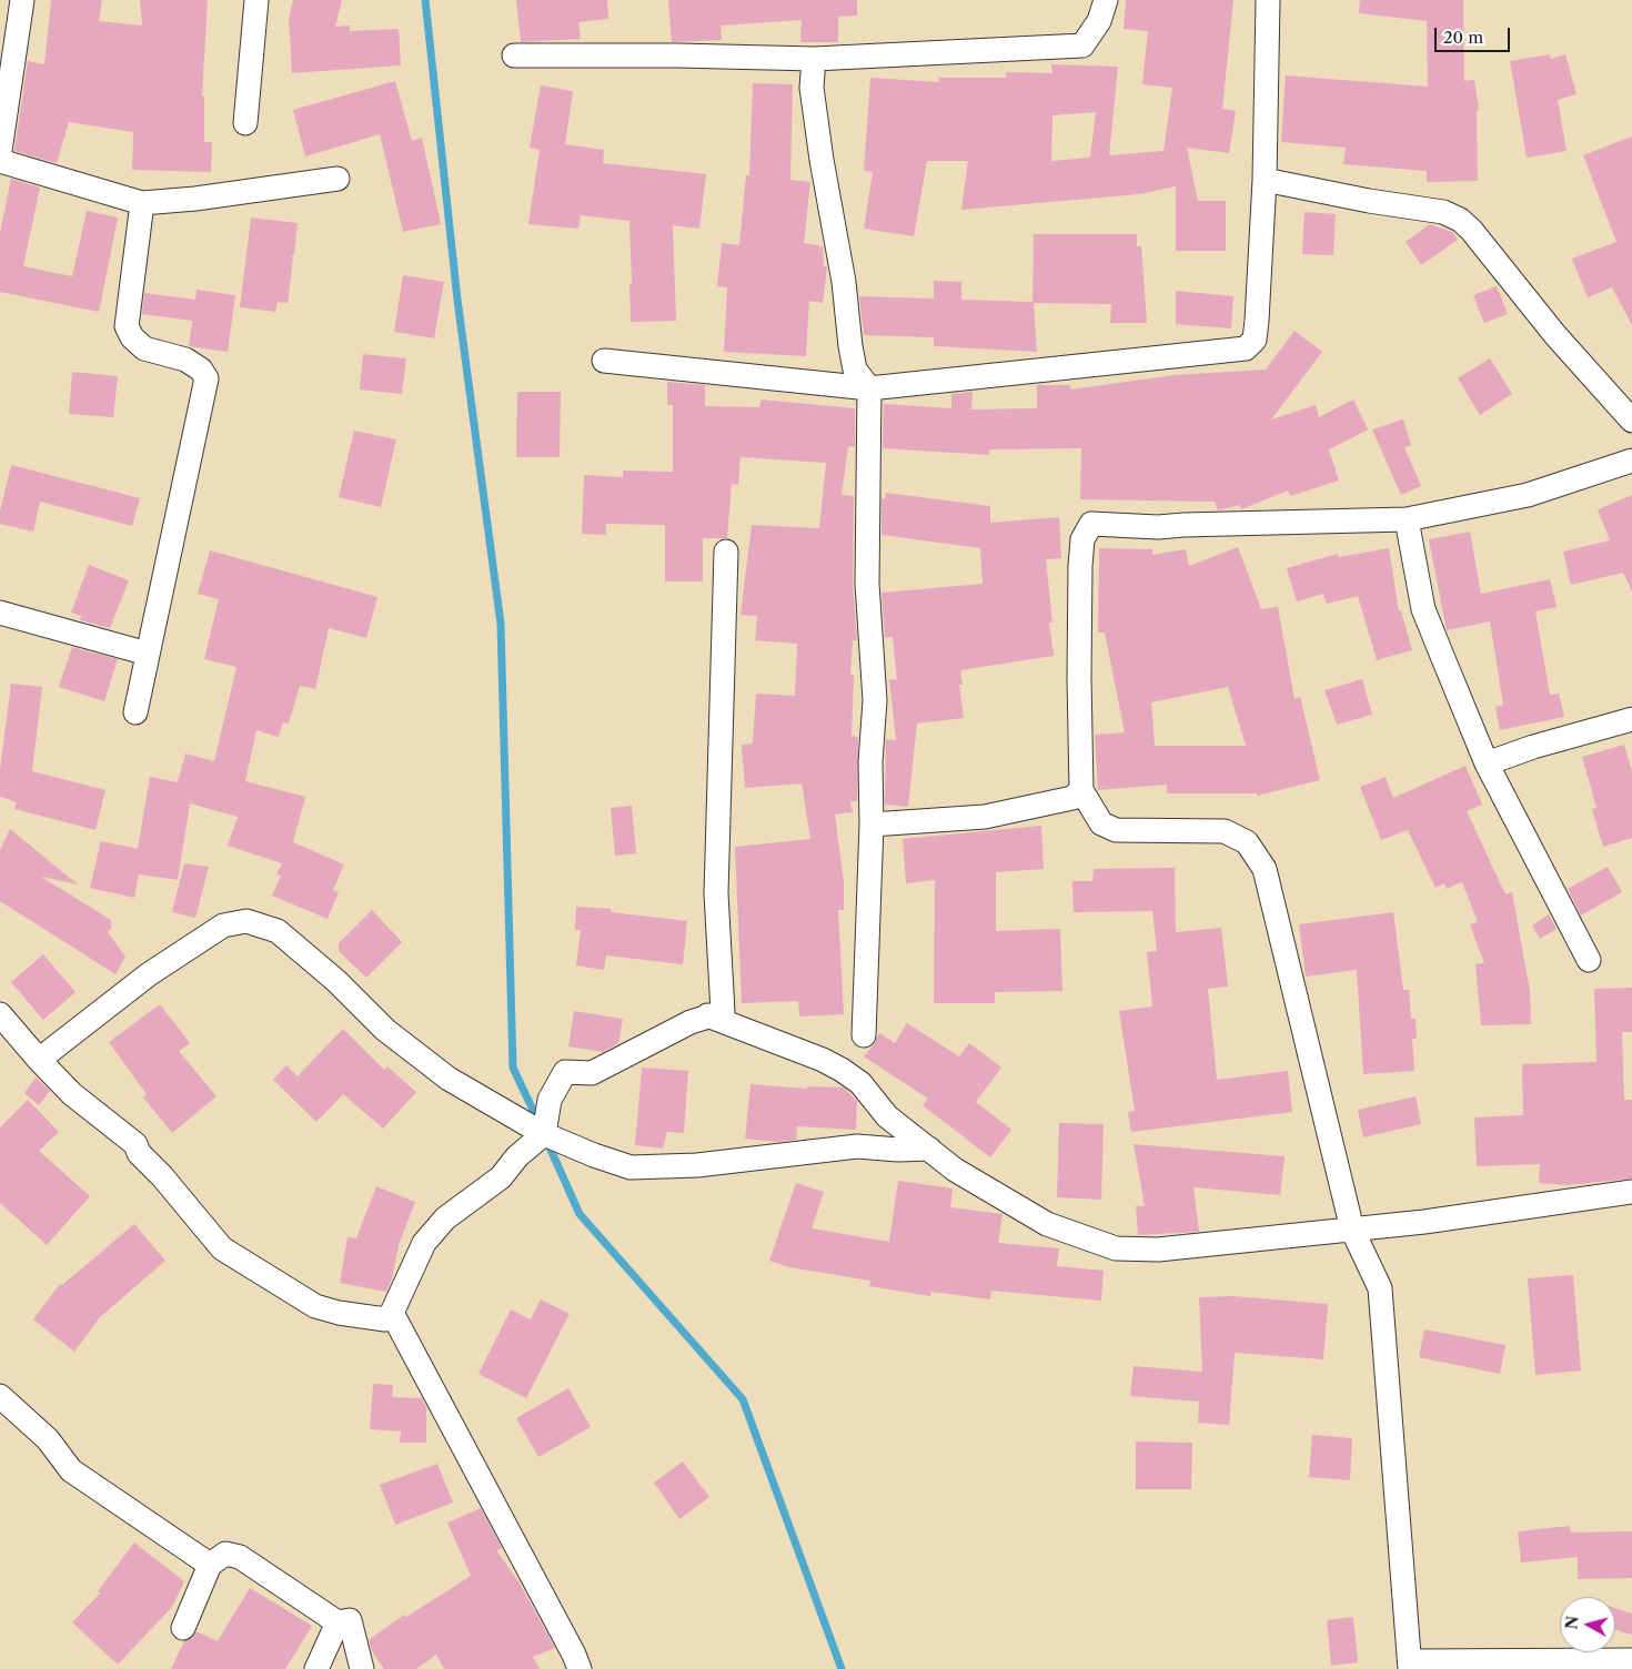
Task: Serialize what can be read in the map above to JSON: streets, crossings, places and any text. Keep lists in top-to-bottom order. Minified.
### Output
{"scale_bar":"20 m","north":"left"}
